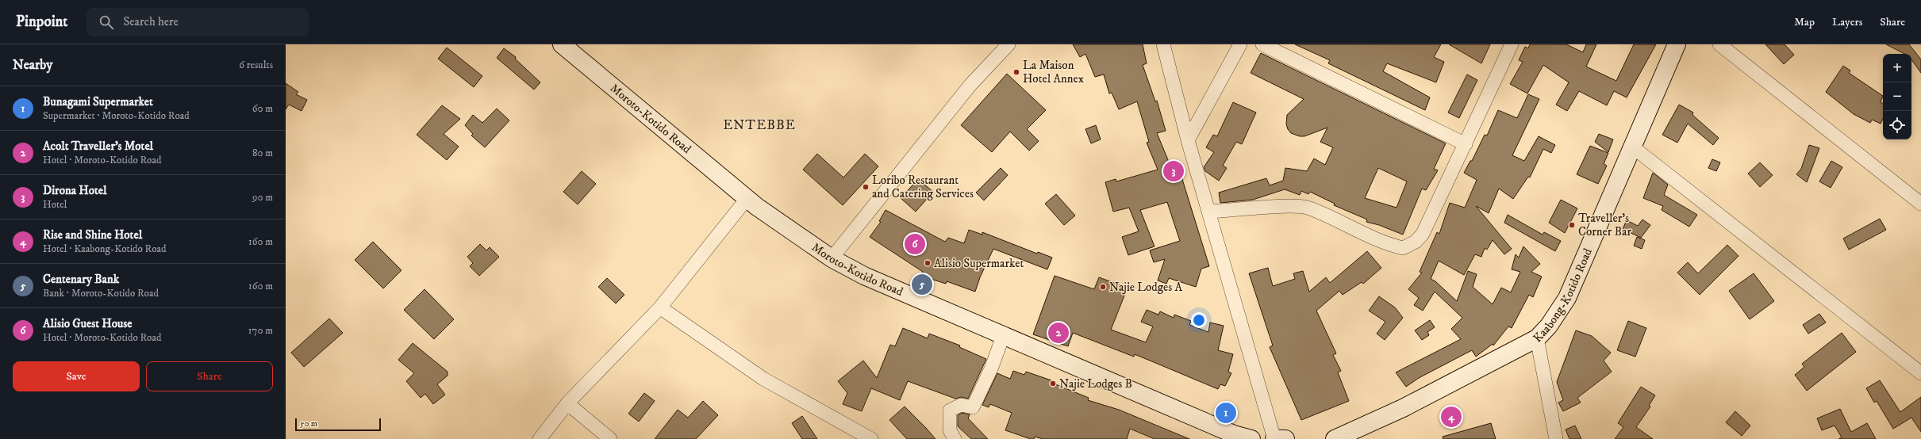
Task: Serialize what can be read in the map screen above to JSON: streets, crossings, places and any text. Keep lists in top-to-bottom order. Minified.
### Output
{"streets":{"main road":["Moroto-Kotido Road","Kaabong-Kotido Road"]},"districts":["ENTEBBE"],"places":["La Maison Hotel Annex","Loribo Restaurant and Catering Services","Traveller's Corner Bar","Alisio Supermarket","Najie Lodges A","Najie Lodges B"],"scale_bar":"50 m","page":{"header":"Pinpoint","search":"Search here","nav":["Map","Layers","Share"],"heading":["Nearby","6 results"],"map_buttons":["+","−"],"list":[{"mark":"1","name":"Bunagami Supermarket","note":"Supermarket · Moroto-Kotido Road","value":"60 m"},{"mark":"2","name":"Acolt Traveller's Motel","note":"Hotel · Moroto-Kotido Road","value":"80 m"},{"mark":"3","name":"Dirona Hotel","note":"Hotel","value":"90 m"},{"mark":"4","name":"Rise and Shine Hotel","note":"Hotel · Kaabong-Kotido Road","value":"160 m"},{"mark":"5","name":"Centenary Bank","note":"Bank · Moroto-Kotido Road","value":"160 m"},{"mark":"6","name":"Alisio Guest House","note":"Hotel · Moroto-Kotido Road","value":"170 m"}],"pins":["3","6","5","2","1","4"],"buttons":["Save","Share"],"scale":"50 m"}}
